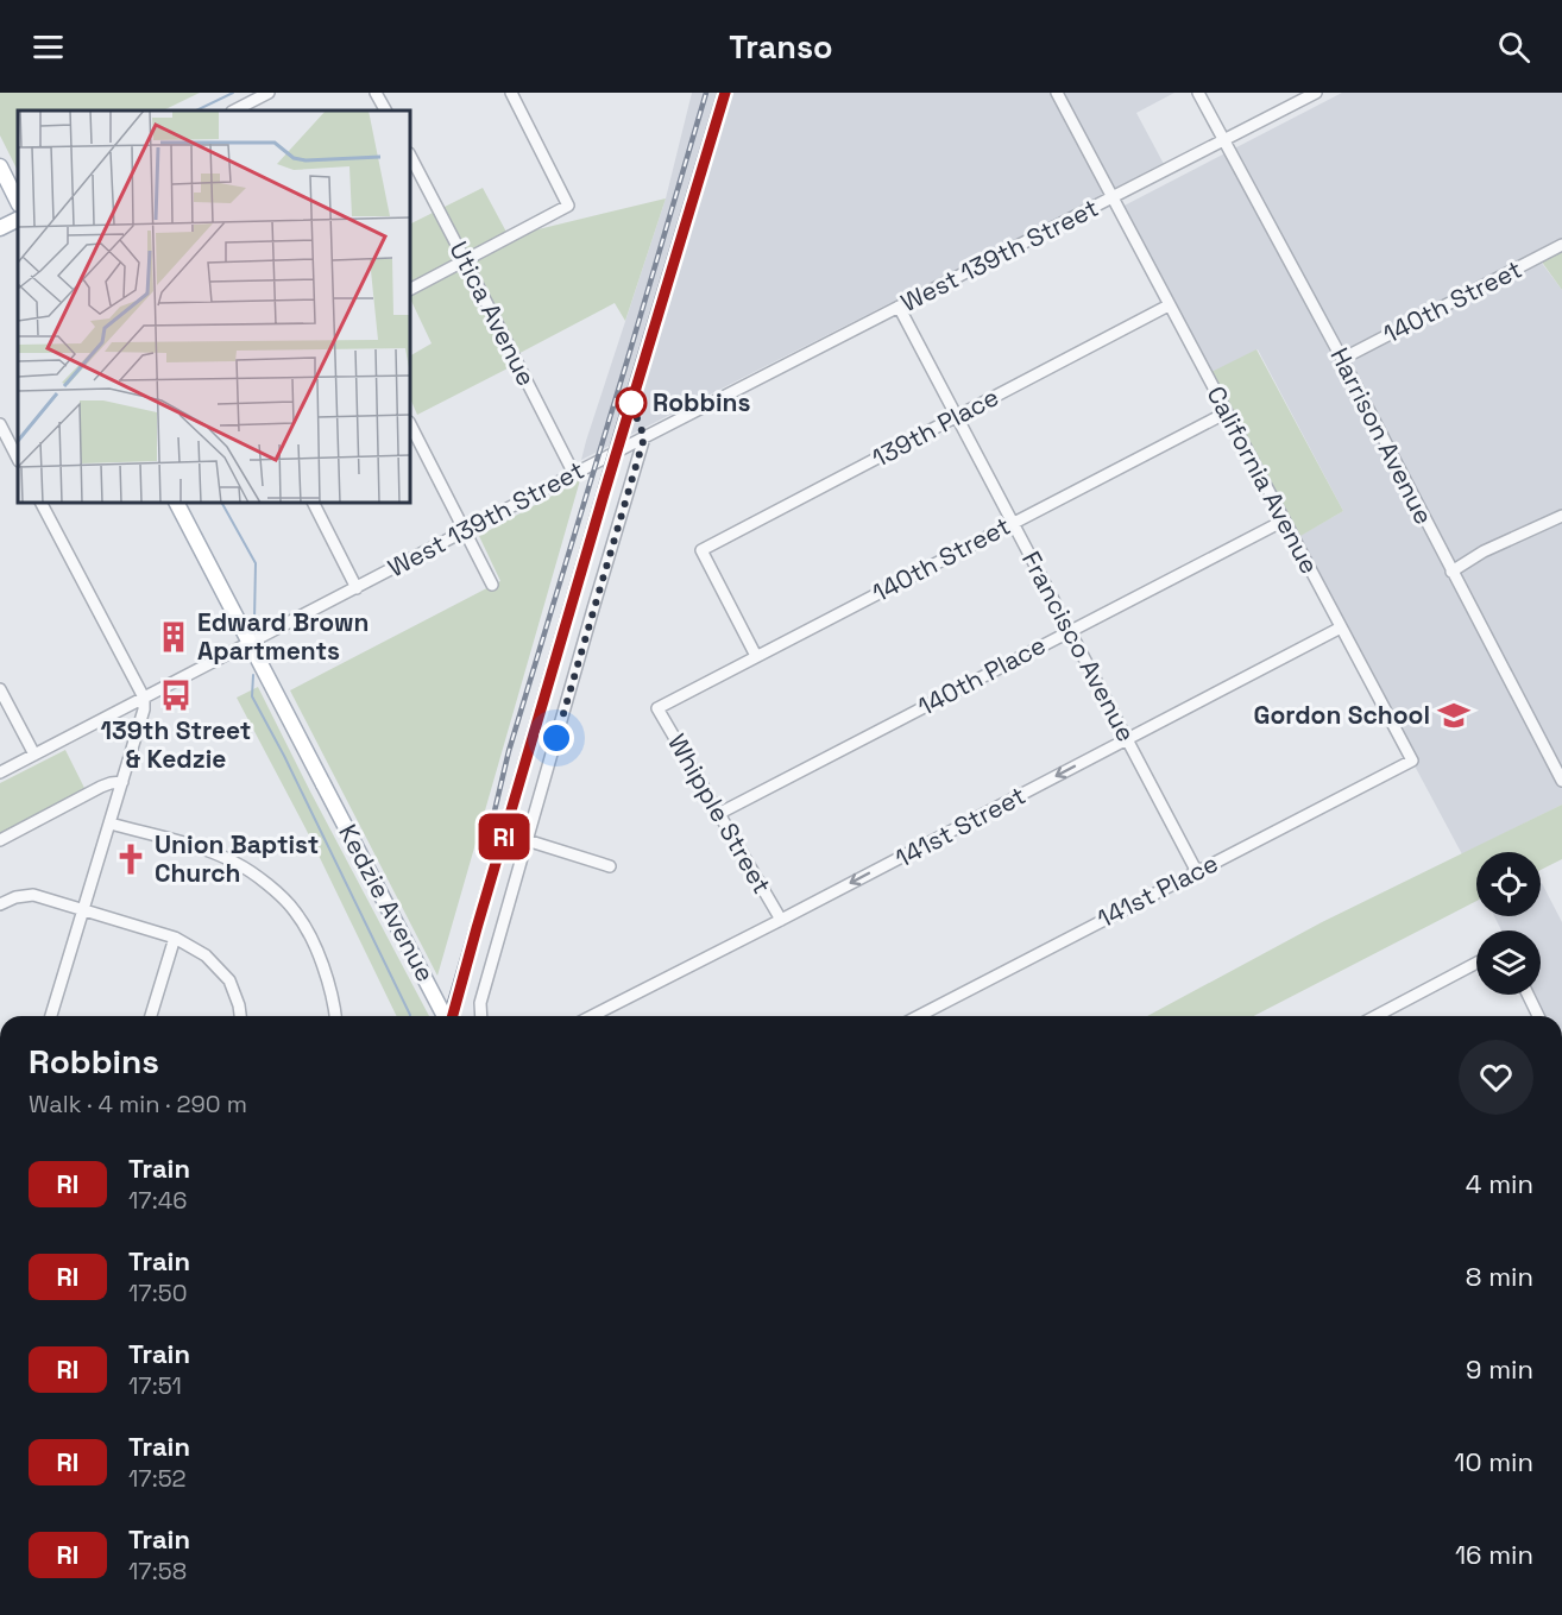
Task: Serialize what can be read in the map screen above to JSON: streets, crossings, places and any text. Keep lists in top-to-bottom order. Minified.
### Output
{"streets":{"main road":["Kedzie Avenue"],"street":["West 139th Street","140th Street","Utica Avenue","139th Place","Harrison Avenue","California Avenue","Francisco Avenue","140th Place","Whipple Street","141st Street","141st Place"]},"crossings":[["West 139th Street","Utica Avenue"],["West 139th Street","Harrison Avenue"],["West 139th Street","California Avenue"],["West 139th Street","Francisco Avenue"],["West 139th Street","Kedzie Avenue"],["140th Street","139th Place"],["140th Street","Harrison Avenue"],["140th Street","California Avenue"],["140th Street","Francisco Avenue"],["140th Street","Whipple Street"],["139th Place","California Avenue"],["139th Place","Francisco Avenue"],["California Avenue","140th Place"],["California Avenue","141st Street"],["California Avenue","141st Place"],["Francisco Avenue","140th Place"],["Francisco Avenue","141st Street"],["Francisco Avenue","141st Place"],["140th Place","Whipple Street"],["Whipple Street","141st Street"]],"one_way":["141st Street"],"places":{"other":["Robbins"],"building":["Edward Brown Apartments"],"bus stop":["139th Street & Kedzie"],"school or university":["Gordon School"],"church":["Union Baptist Church"]},"page":{"header":"Transo","on_map":"RI","heading":["Robbins","Walk · 4 min · 290 m"],"list":[{"mark":"RI","name":"Train","note":"17:46","value":"4 min"},{"mark":"RI","name":"Train","note":"17:50","value":"8 min"},{"mark":"RI","name":"Train","note":"17:51","value":"9 min"},{"mark":"RI","name":"Train","note":"17:52","value":"10 min"},{"mark":"RI","name":"Train","note":"17:58","value":"16 min"}]}}
